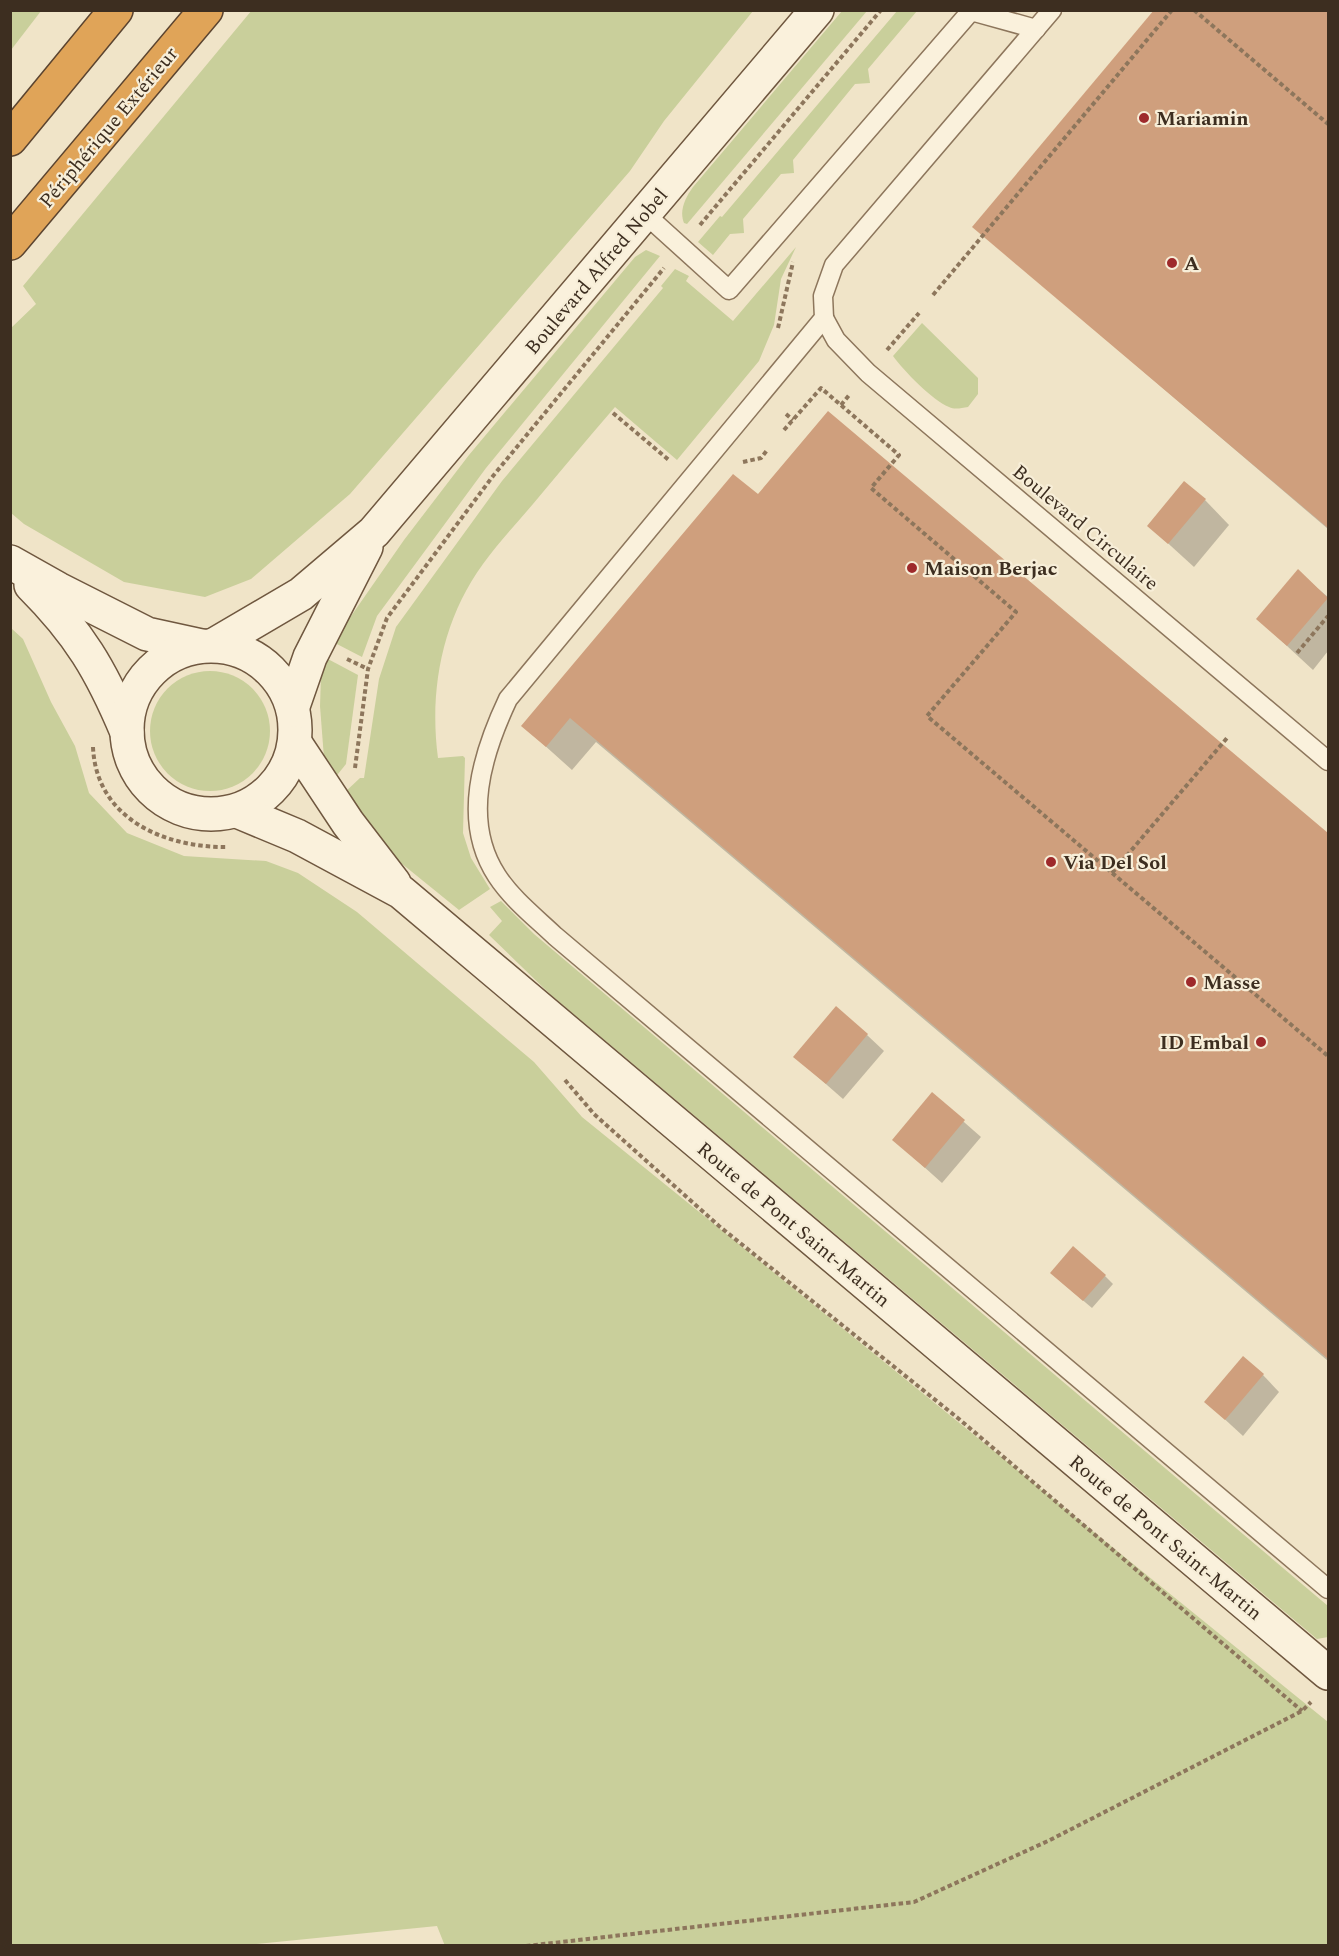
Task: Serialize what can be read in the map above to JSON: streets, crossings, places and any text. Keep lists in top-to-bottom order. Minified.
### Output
{"streets":{"highway":["Périphérique Extérieur"],"main road":["Boulevard Alfred Nobel","Route de Pont Saint-Martin"],"lane":["Boulevard Circulaire"]},"crossings":[["Boulevard Alfred Nobel","Route de Pont Saint-Martin"]],"places":["Mariamin","A","Maison Berjac","Via Del Sol","Masse","ID Embal"]}
